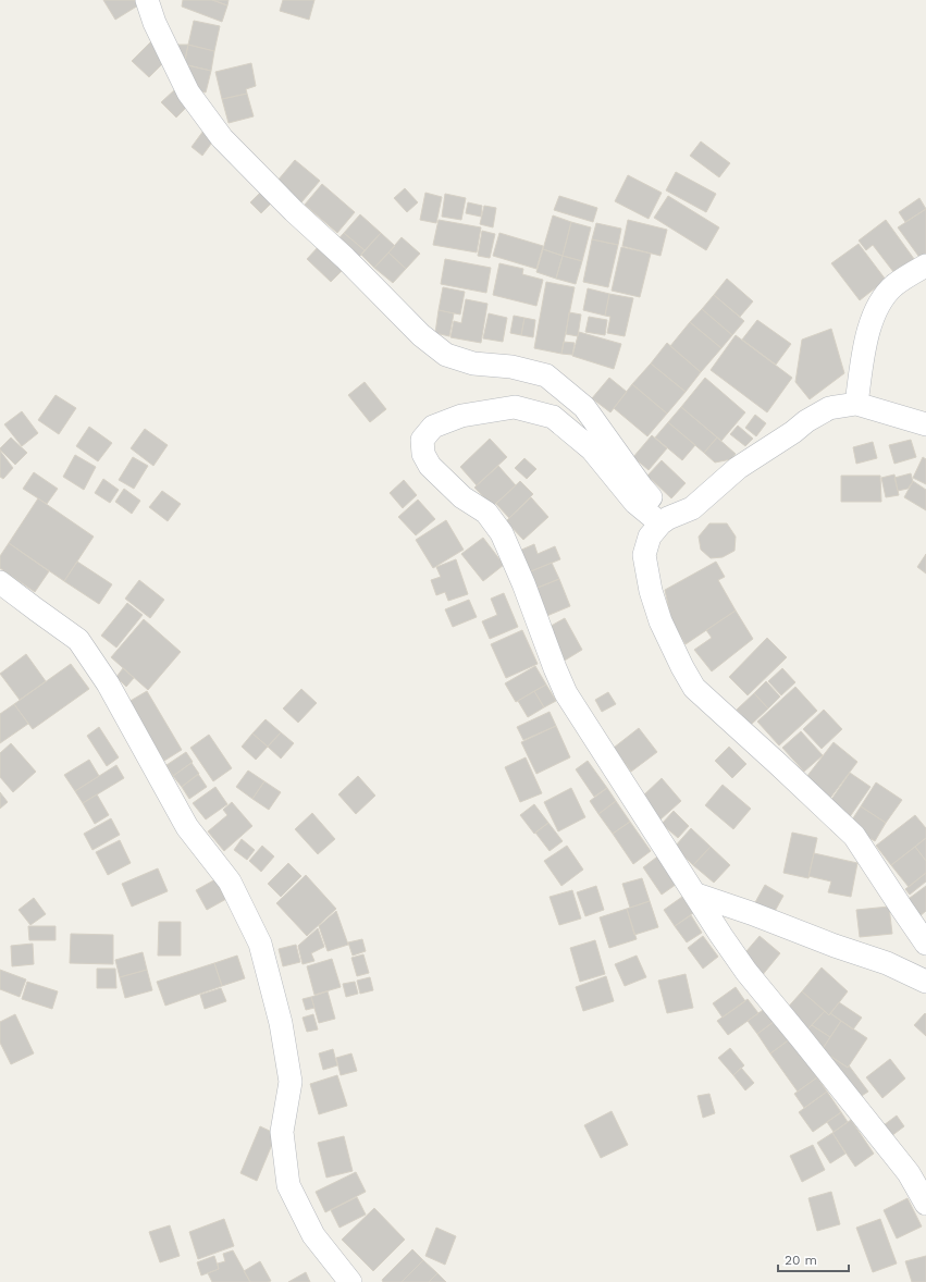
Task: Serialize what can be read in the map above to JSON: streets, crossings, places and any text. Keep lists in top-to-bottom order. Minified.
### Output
{"scale_bar":"20 m"}
